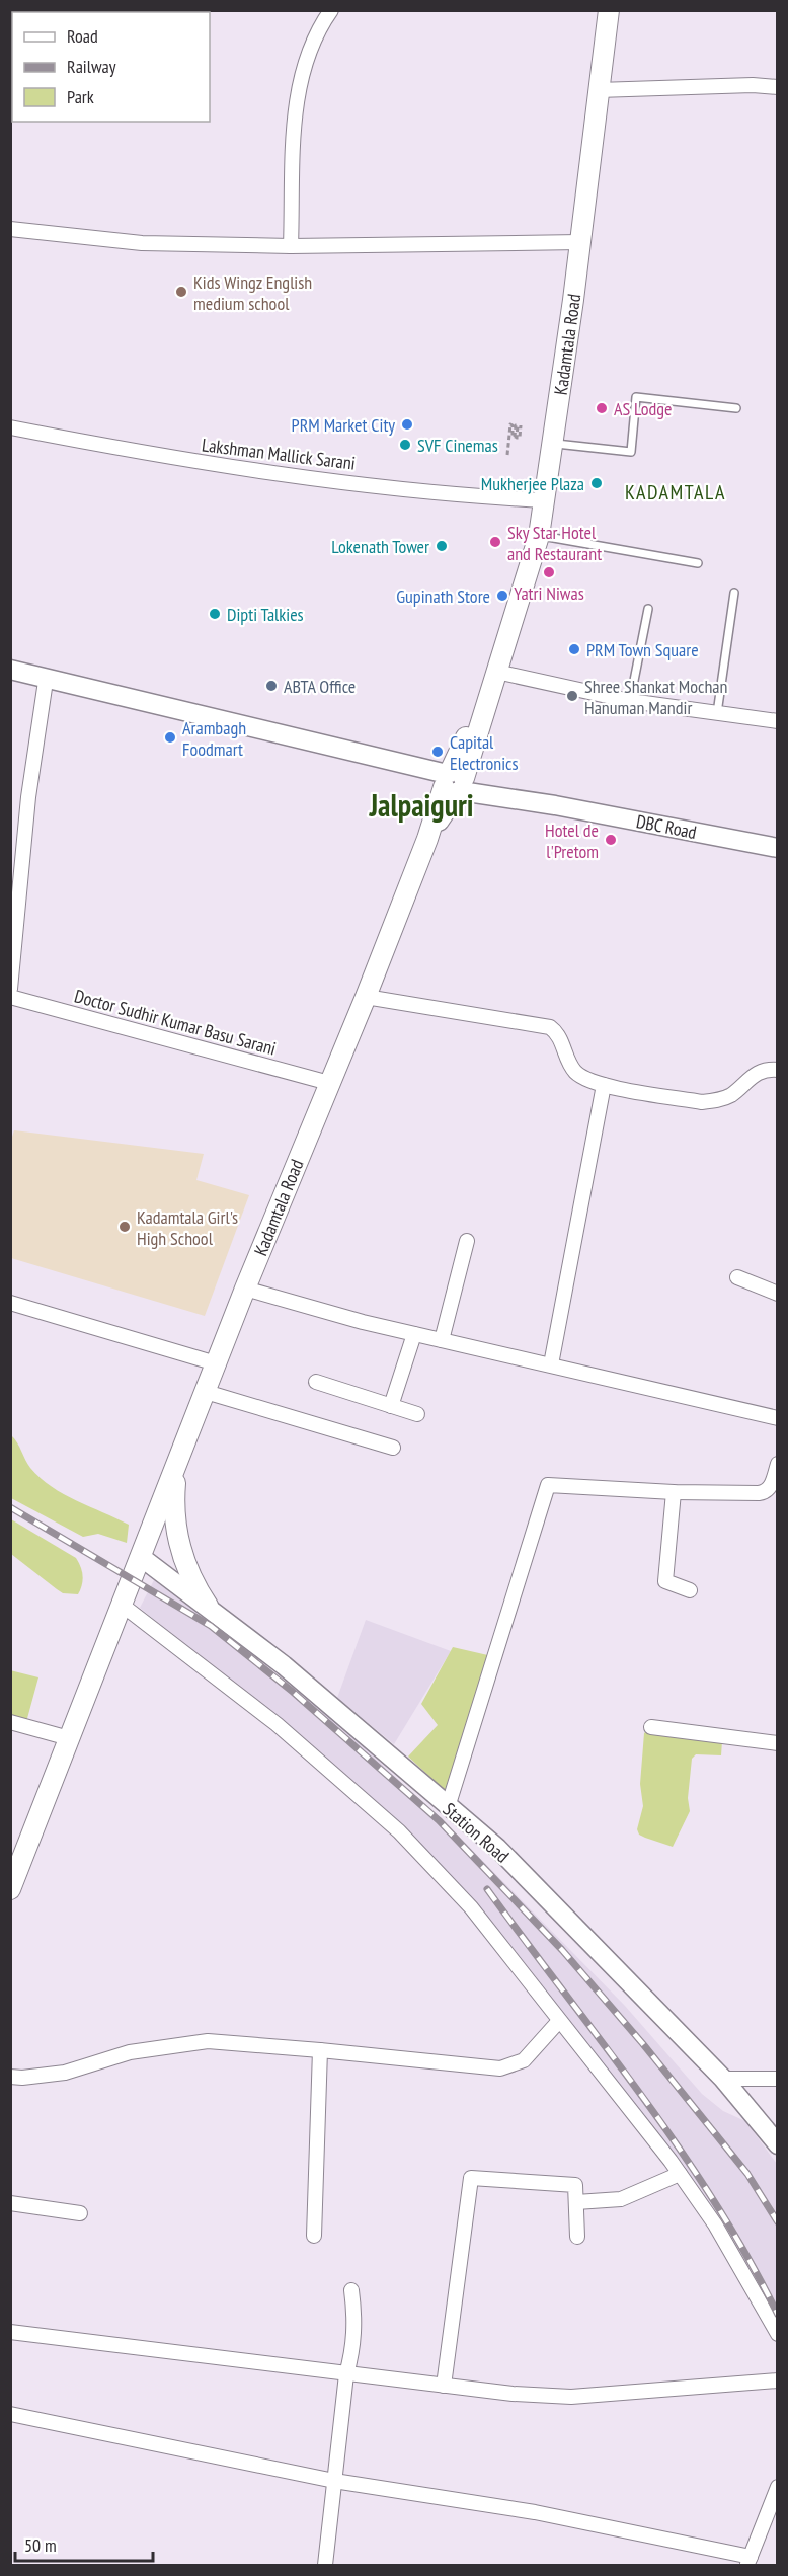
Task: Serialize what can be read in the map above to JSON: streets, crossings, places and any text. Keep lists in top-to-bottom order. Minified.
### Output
{"streets":{"main road":["Kadamtala Road"],"street":["Lakshman Mallick Sarani","DBC Road","Doctor Sudhir Kumar Basu Sarani","Station Road"]},"crossings":[["Kadamtala Road","Lakshman Mallick Sarani"],["Kadamtala Road","DBC Road"],["Kadamtala Road","Doctor Sudhir Kumar Basu Sarani"],["Kadamtala Road","Station Road"]],"districts":["KADAMTALA","Jalpaiguri"],"places":["Kids Wingz English medium school","AS Lodge","PRM Market City","SVF Cinemas","Mukherjee Plaza","Sky Star Hotel and Restaurant","Lokenath Tower","Yatri Niwas","Gupinath Store","Dipti Talkies","PRM Town Square","ABTA Office","Shree Shankat Mochan Hanuman Mandir","Arambagh Foodmart","Capital Electronics","Hotel de l'Pretom","Kadamtala Girl's High School"],"legend":["Road","Railway","Park"],"scale_bar":"50 m"}
